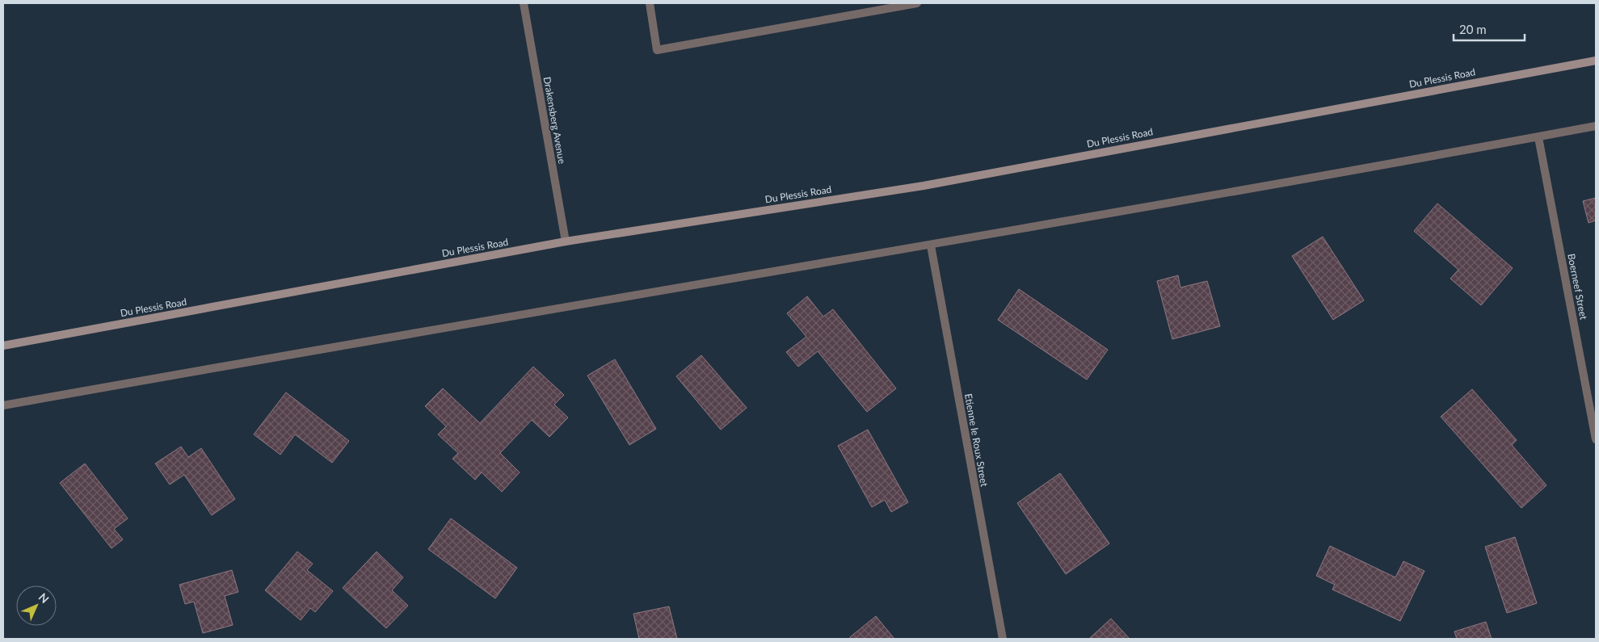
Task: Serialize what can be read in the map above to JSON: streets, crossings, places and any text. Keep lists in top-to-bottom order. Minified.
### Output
{"streets":{"street":["Du Plessis Road","Drakensberg Avenue","Boerneef Street","Etienne le Roux Street"]},"crossings":[["Du Plessis Road","Drakensberg Avenue"]],"scale_bar":"20 m","north":"top right"}
